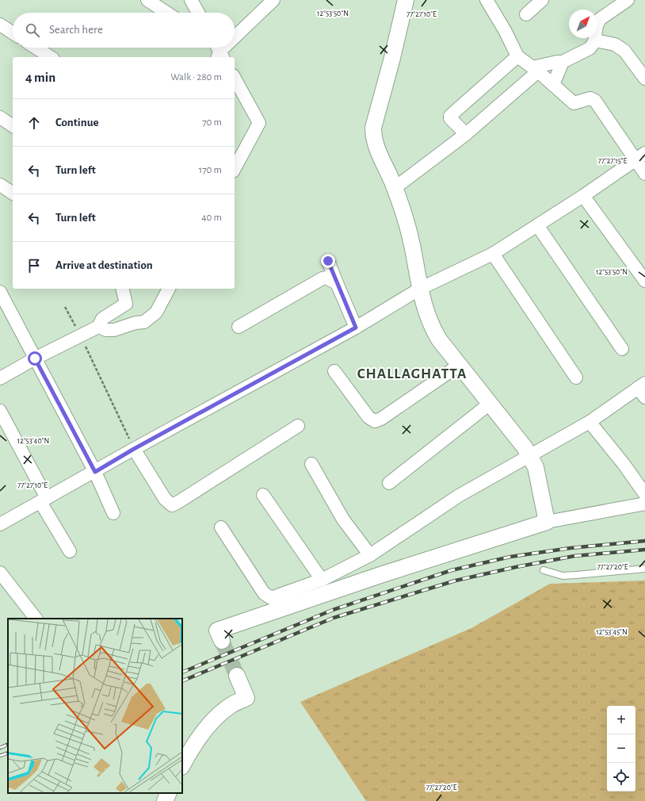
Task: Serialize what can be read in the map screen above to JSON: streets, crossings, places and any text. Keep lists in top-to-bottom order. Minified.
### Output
{"districts":["CHALLAGHATTA"],"north":"top right","page":{"search":"Search here","heading":["4 min","Walk · 280 m"],"list":[["Continue","70 m"],["Turn left","170 m"],["Turn left","40 m"],"Arrive at destination"],"map_buttons":["+","−"]},"coordinates":["12°53'50\"N","77°27'10\"E","77°27'15\"E","12°53'40\"N","77°27'20\"E","12°53'45\"N"]}
